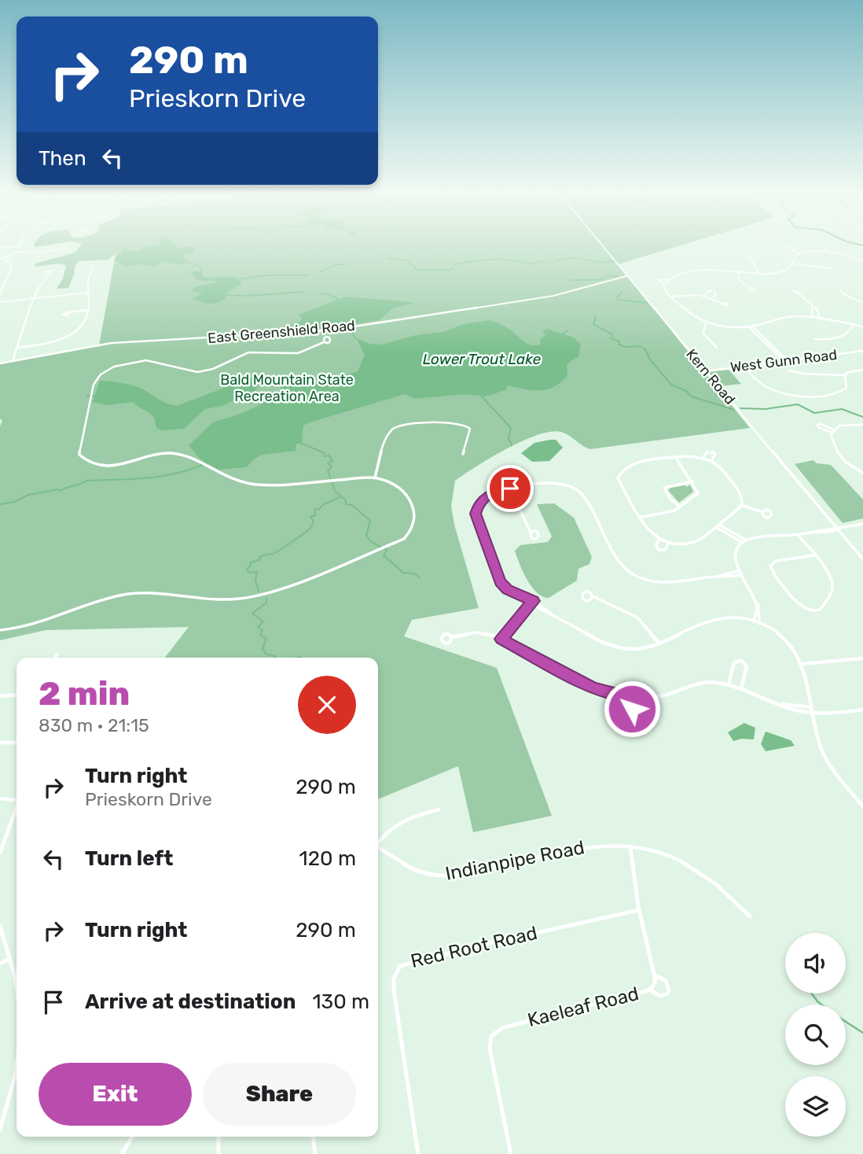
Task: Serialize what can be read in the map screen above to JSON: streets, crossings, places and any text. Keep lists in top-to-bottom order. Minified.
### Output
{"streets":{"street":["East Greenshield Road","West Gunn Road","Kern Road","Indianpipe Road","Red Root Road","Kaeleaf Road"]},"crossings":[["East Greenshield Road","Kern Road"],["West Gunn Road","Kern Road"],["Indianpipe Road","Kaeleaf Road"],["Red Root Road","Kaeleaf Road"]],"water":["Lower Trout Lake"],"parks":["Bald Mountain State Recreation Area"],"page":{"turn":["290 m","Prieskorn Drive"],"then":"Then","heading":["2 min","830 m · 21:15"],"list":[{"name":"Turn right","note":"Prieskorn Drive","value":"290 m"},{"name":"Turn left","value":"120 m"},{"name":"Turn right","value":"290 m"},{"name":"Arrive at destination","value":"130 m"}],"buttons":["Exit","Share"]}}
